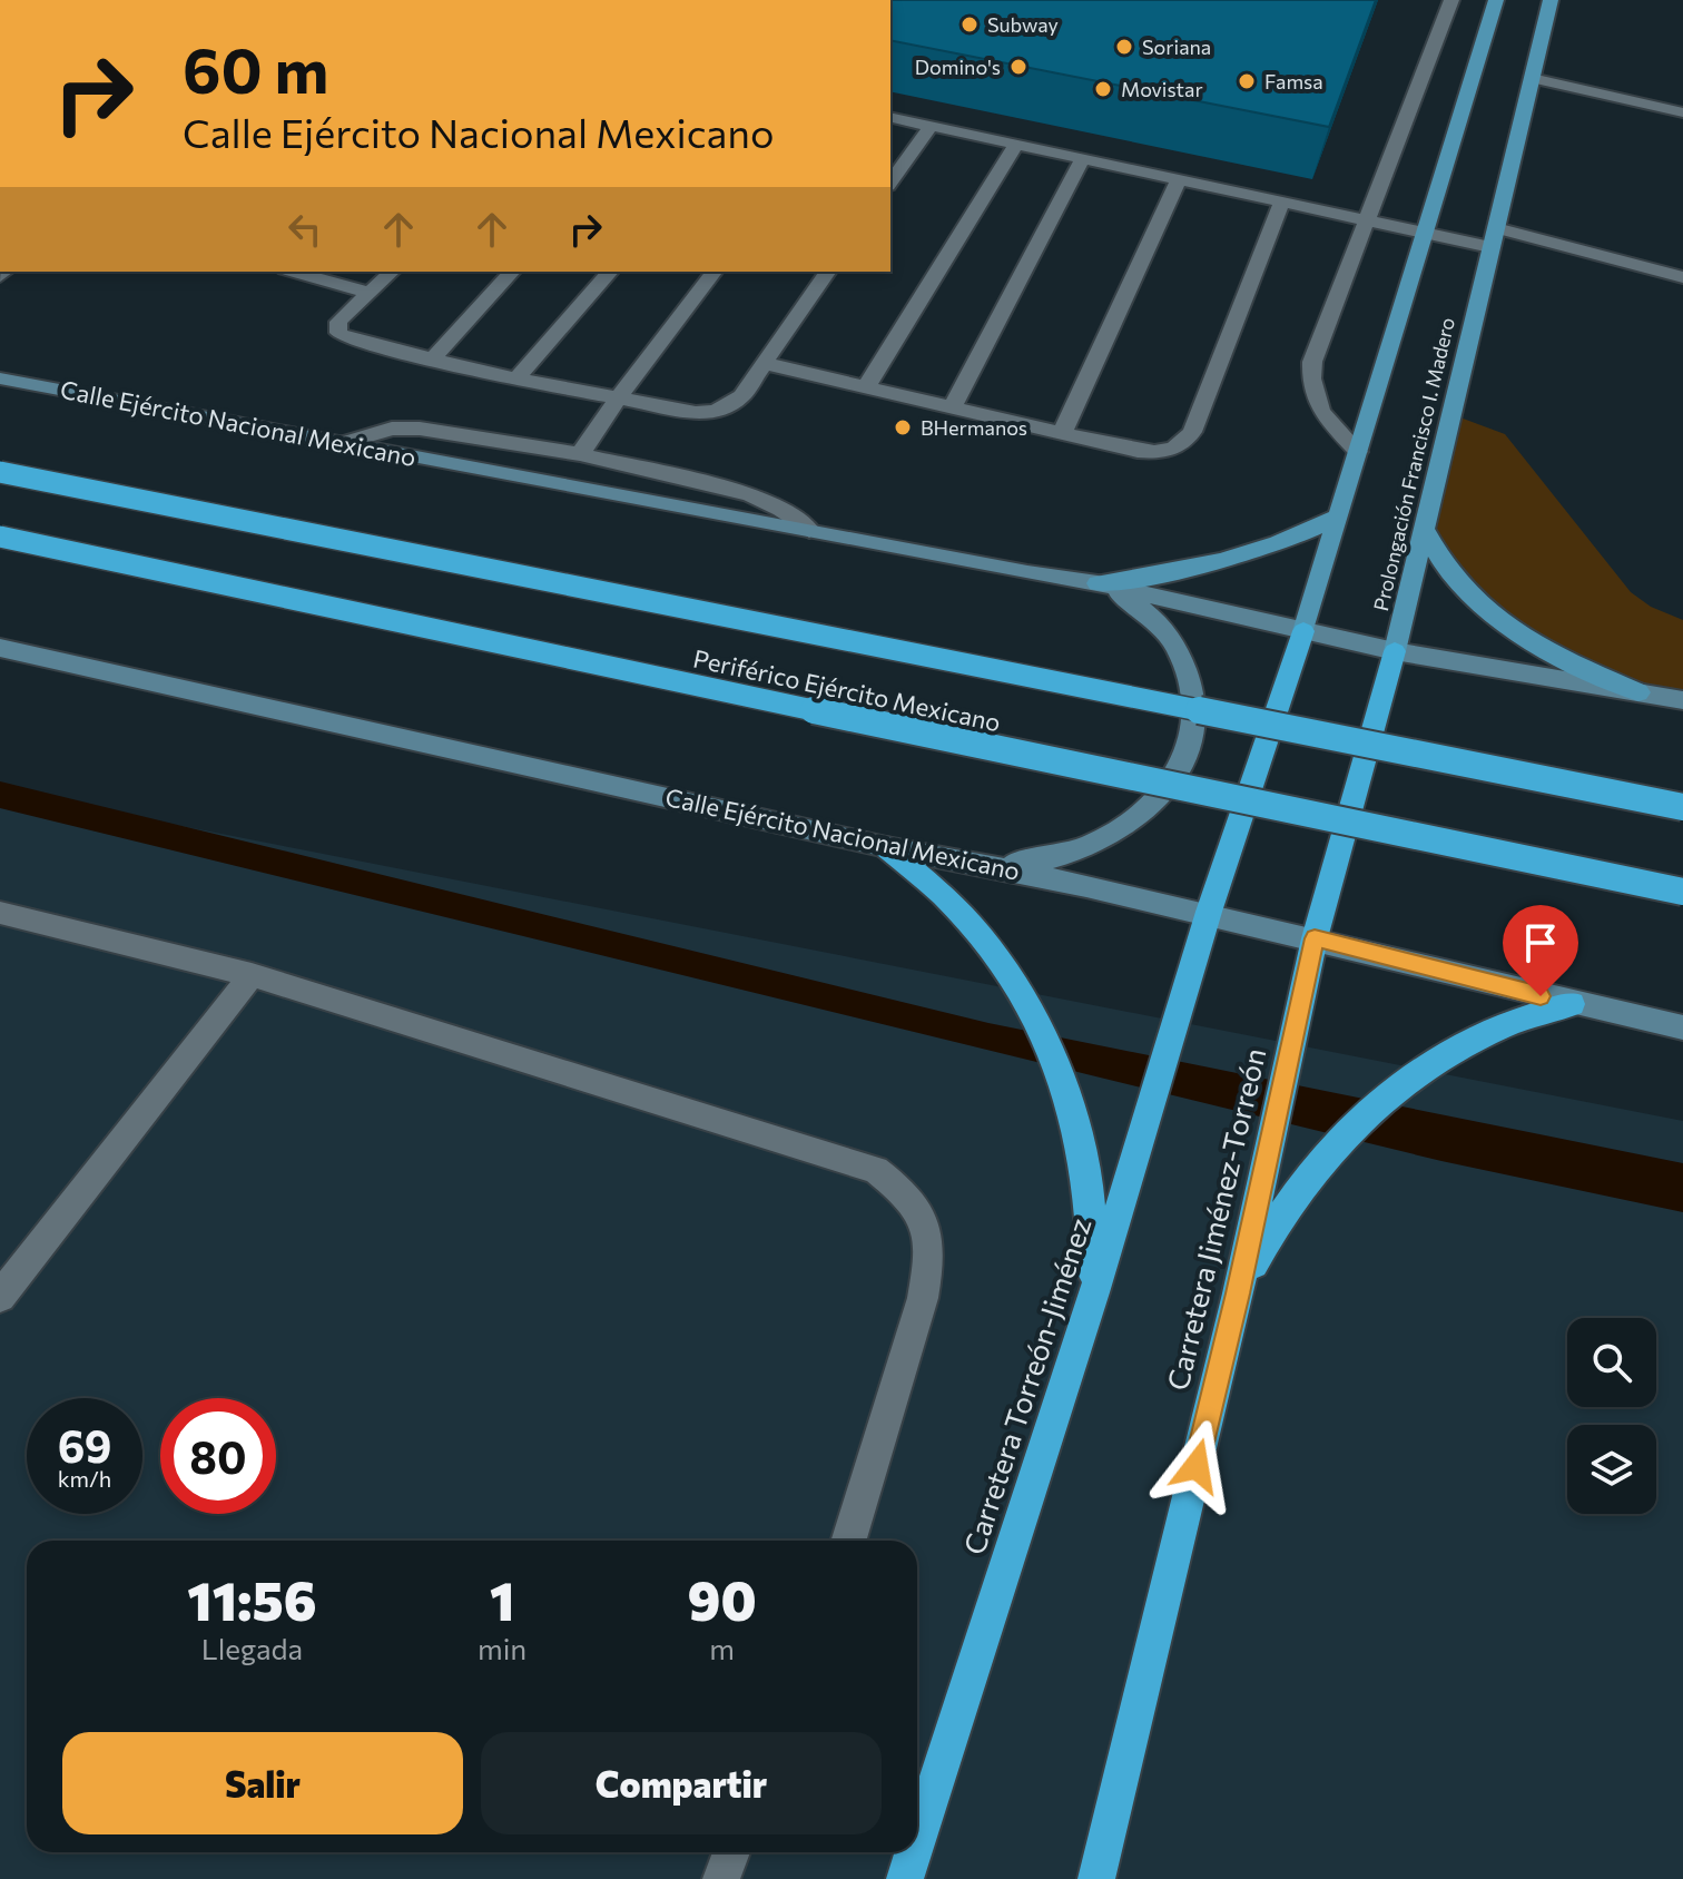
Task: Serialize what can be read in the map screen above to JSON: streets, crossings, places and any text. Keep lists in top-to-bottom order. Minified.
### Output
{"streets":{"highway":["Prolongación Francisco I. Madero","Periférico Ejército Mexicano","Carretera Jiménez-Torreón","Carretera Torreón-Jiménez"],"street":["Calle Ejército Nacional Mexicano"]},"crossings":[["Calle Ejército Nacional Mexicano","Prolongación Francisco I. Madero"],["Calle Ejército Nacional Mexicano","Carretera Jiménez-Torreón"],["Calle Ejército Nacional Mexicano","Carretera Torreón-Jiménez"],["Prolongación Francisco I. Madero","Carretera Jiménez-Torreón"],["Prolongación Francisco I. Madero","Carretera Torreón-Jiménez"]],"places":["Subway","Soriana","Domino's","Famsa","Movistar","BHermanos"],"page":{"turn":["60 m","Calle Ejército Nacional Mexicano"],"speed":"69 km/h","limit":"80","eta":["11:56","Llegada","1","min","90","m"],"buttons":["Salir","Compartir"]}}
